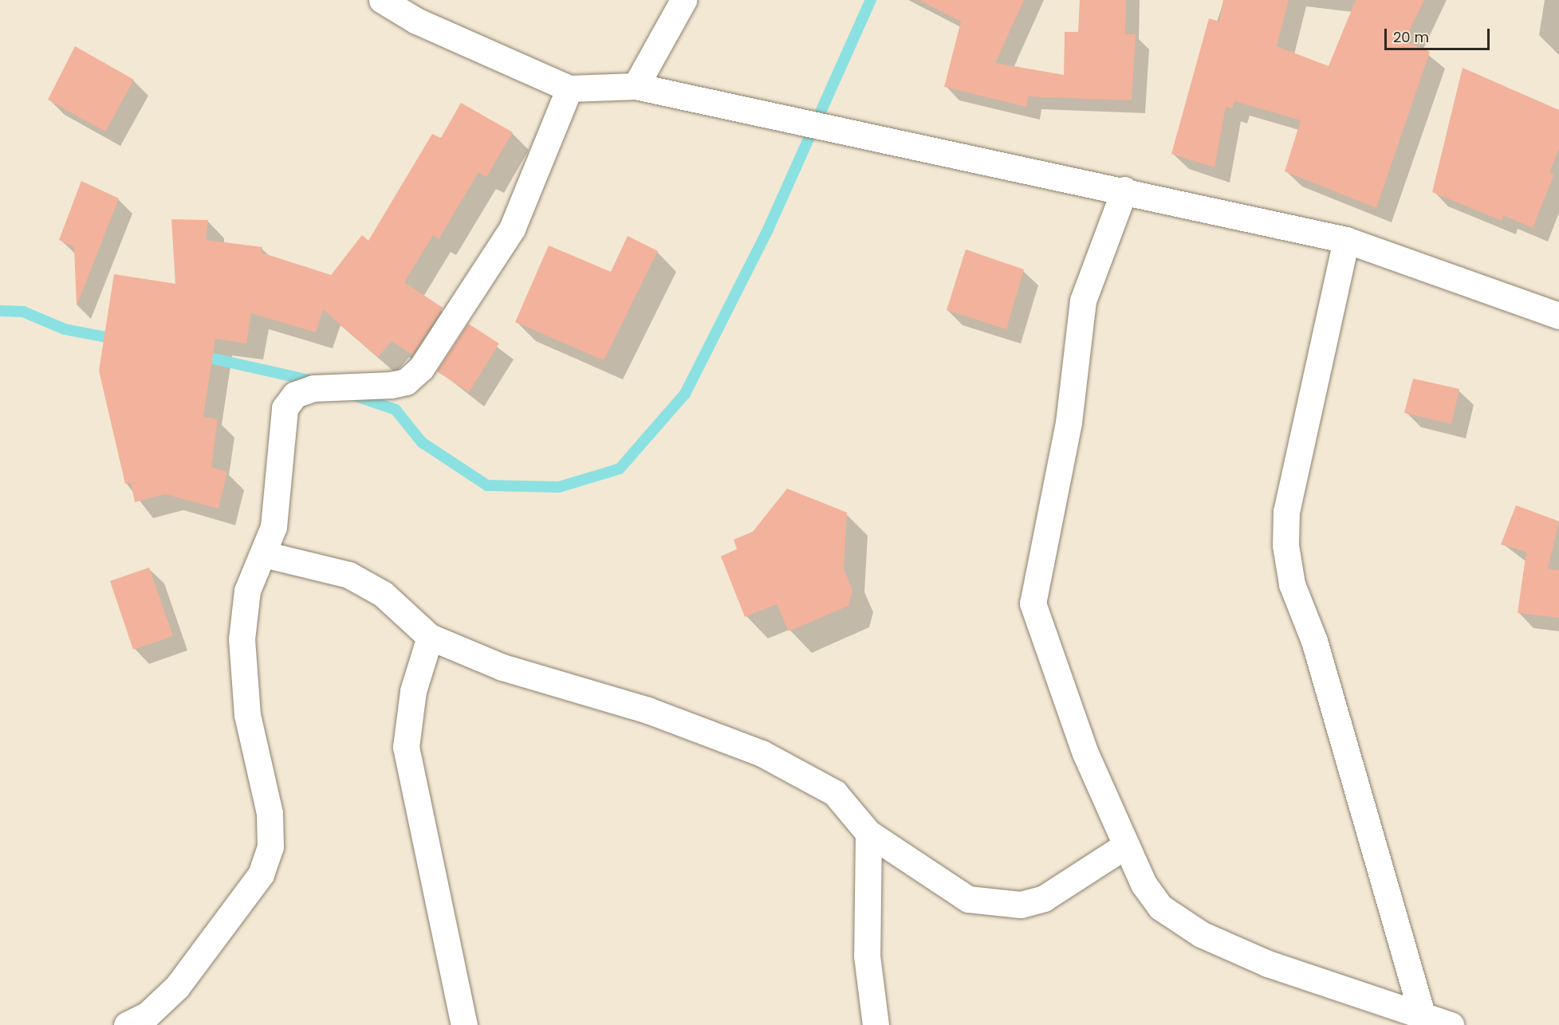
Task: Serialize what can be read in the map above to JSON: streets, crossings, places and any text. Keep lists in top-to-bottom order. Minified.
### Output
{"scale_bar":"20 m"}
